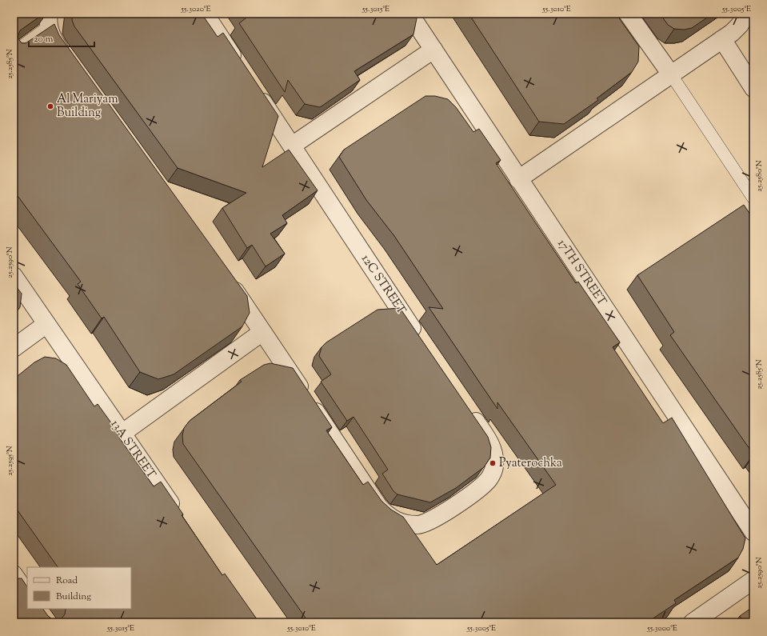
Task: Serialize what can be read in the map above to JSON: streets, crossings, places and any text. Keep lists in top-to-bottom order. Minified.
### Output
{"streets":{"street":["17TH STREET","12C STREET","13A STREET"]},"places":["Al Mariyam Building","Pyaterochka"],"legend":["Road","Building"],"scale_bar":"20 m","coordinates":["55.3020°E","55.3015°E","55.3010°E","55.3005°E","25.2585°N","25.2580°N","25.2590°N","25.2595°N","55.3000°E"]}
